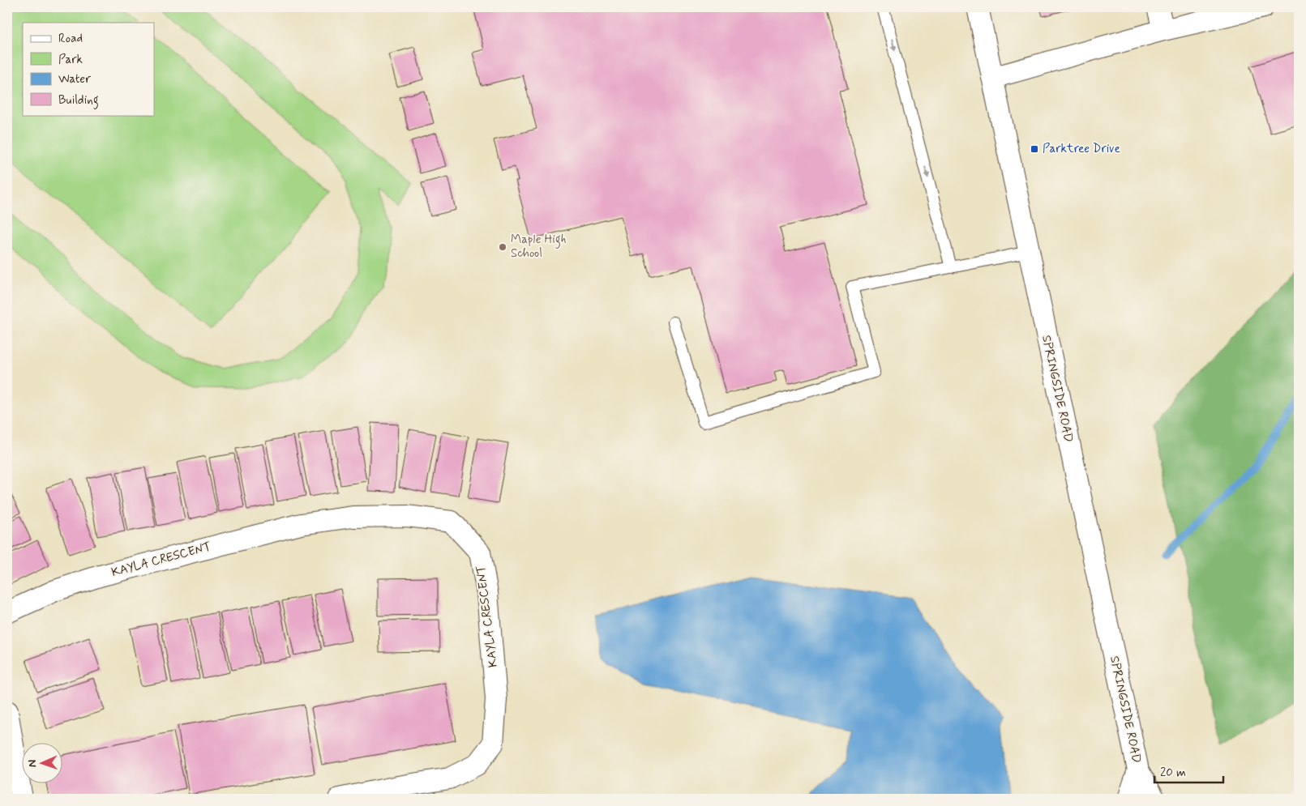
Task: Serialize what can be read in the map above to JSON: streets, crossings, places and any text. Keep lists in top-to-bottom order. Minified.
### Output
{"streets":{"street":["SPRINGSIDE ROAD","KAYLA CRESCENT"]},"places":{"transit":["Parktree Drive"],"other":["Maple High School"]},"legend":["Road","Park","Water","Building"],"scale_bar":"20 m","north":"left"}
